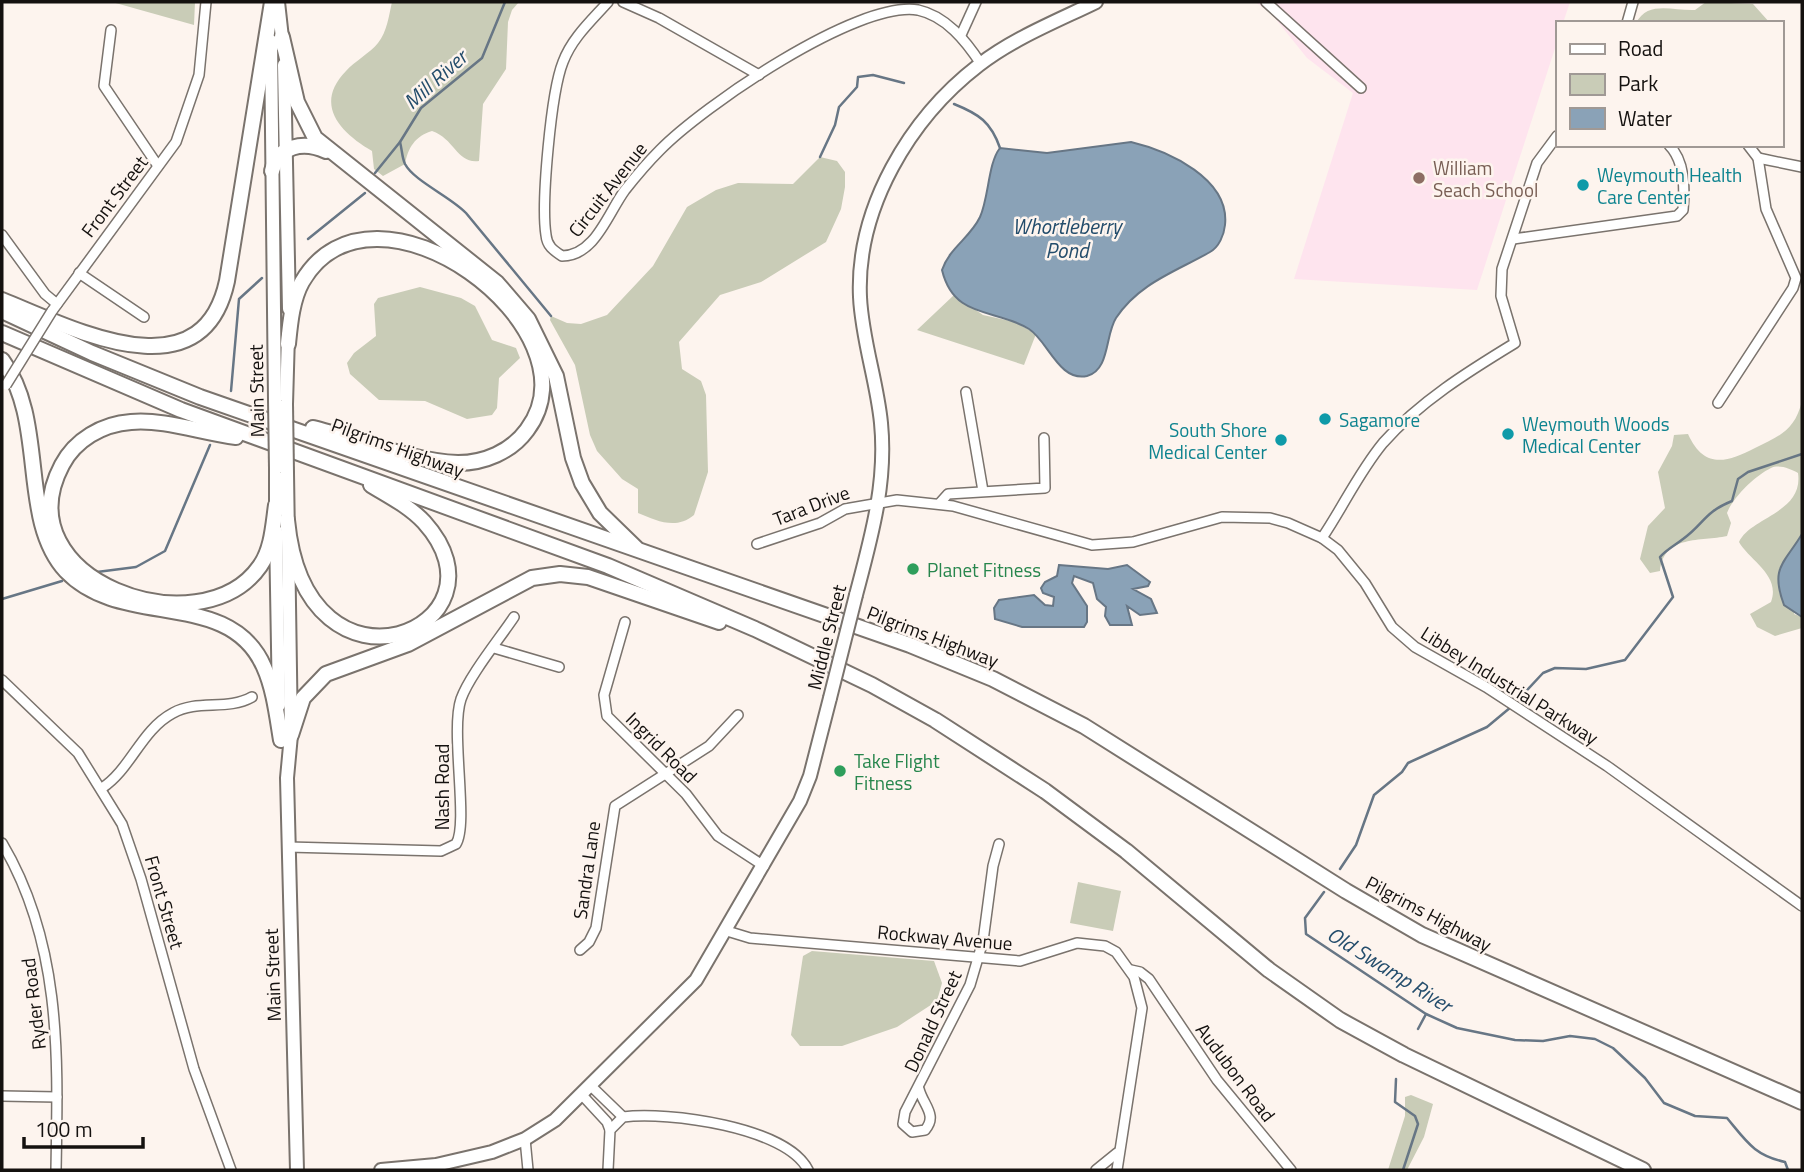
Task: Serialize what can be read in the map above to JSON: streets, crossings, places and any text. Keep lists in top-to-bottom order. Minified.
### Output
{"streets":{"highway":["Pilgrims Highway"],"main road":["Main Street","Middle Street"],"street":["Circuit Avenue","Front Street","Tara Drive","Libbey Industrial Parkway","Ingrid Road","Nash Road","Sandra Lane","Rockway Avenue","Ryder Road","Donald Street","Audubon Road"]},"crossings":[["Circuit Avenue","Middle Street"],["Main Street","Nash Road"],["Tara Drive","Middle Street"],["Tara Drive","Libbey Industrial Parkway"],["Middle Street","Libbey Industrial Parkway"],["Middle Street","Ingrid Road"],["Middle Street","Rockway Avenue"],["Ingrid Road","Sandra Lane"],["Rockway Avenue","Donald Street"],["Rockway Avenue","Audubon Road"]],"water":["Mill River","Whortleberry Pond","Old Swamp River"],"places":["William Seach School","Weymouth Health Care Center","Sagamore","Weymouth Woods Medical Center","South Shore Medical Center","Planet Fitness","Take Flight Fitness"],"legend":["Road","Park","Water"],"scale_bar":"100 m"}
